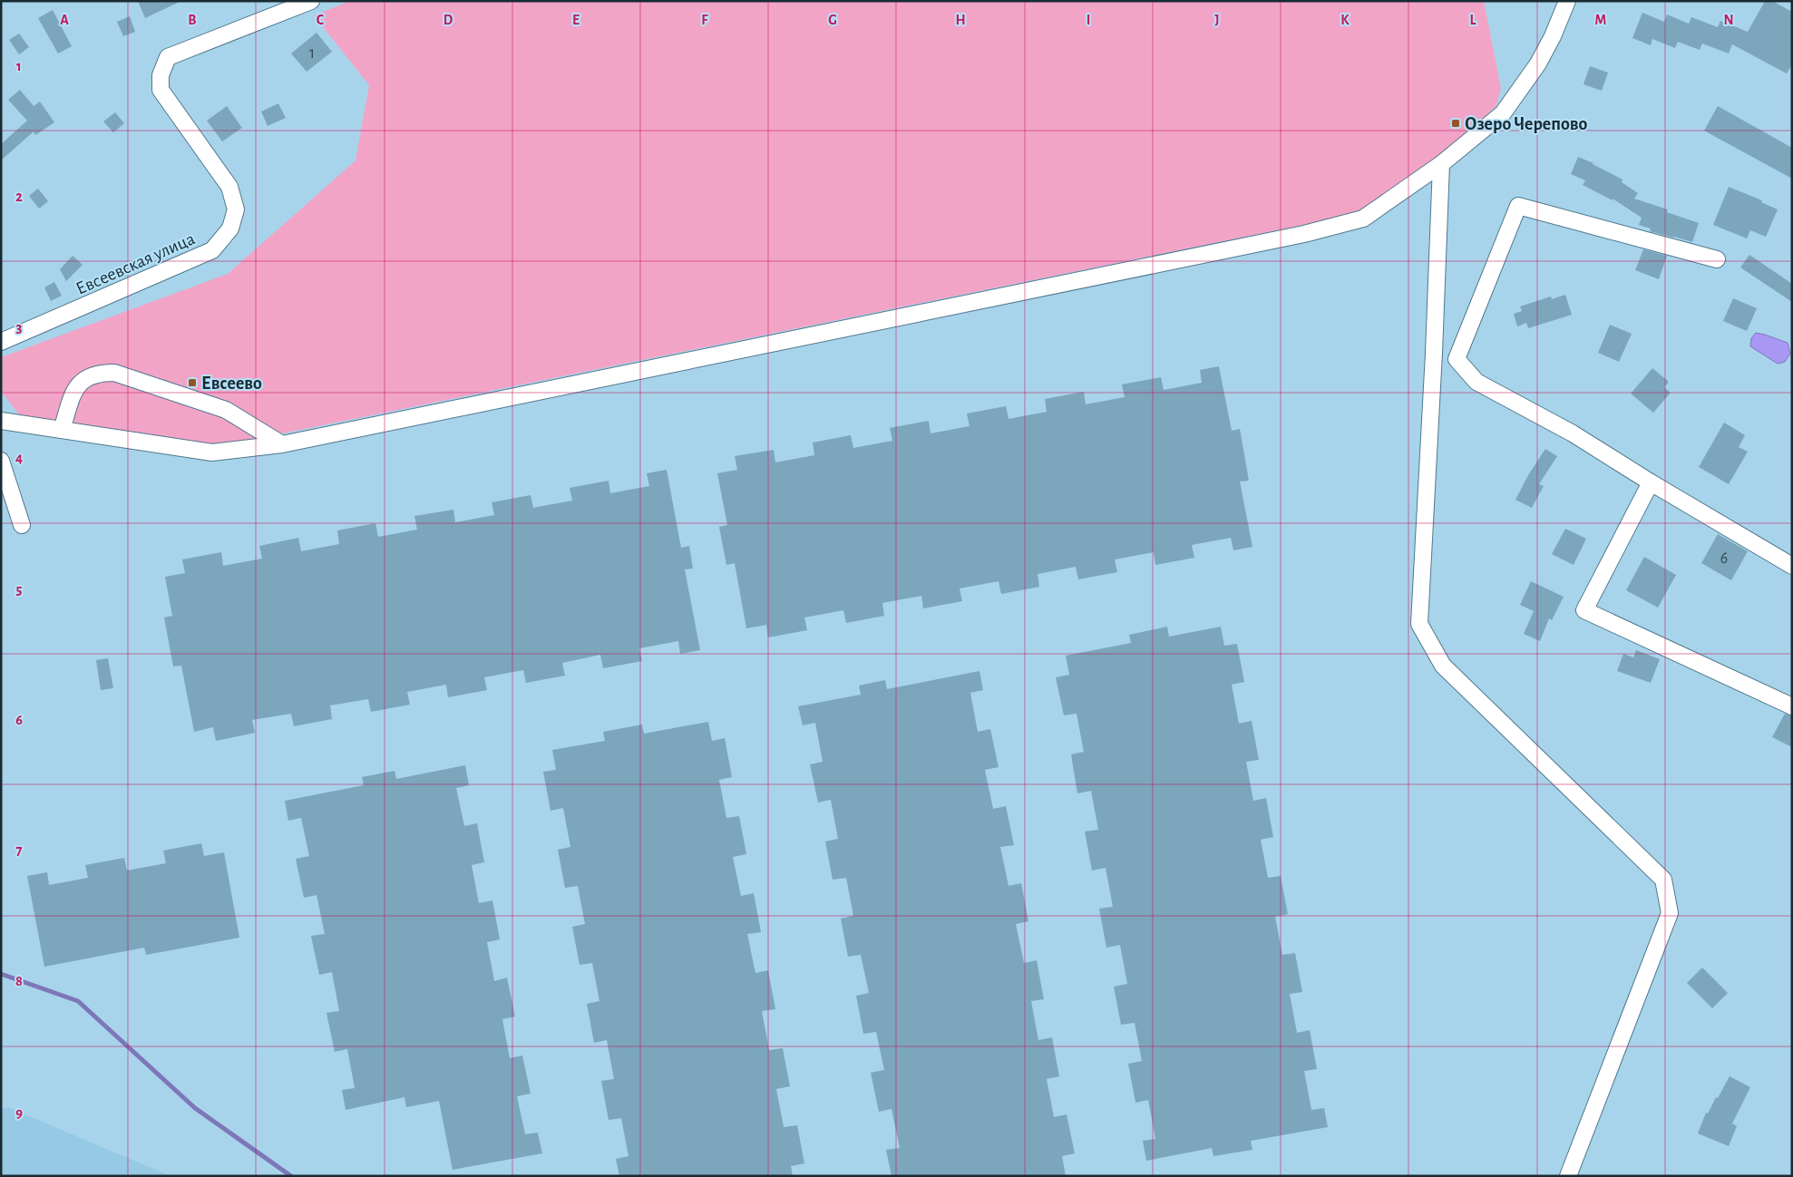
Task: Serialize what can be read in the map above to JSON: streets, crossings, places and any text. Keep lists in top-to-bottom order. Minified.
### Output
{"streets":{"street":["Евсеевская улица"]},"places":{"transit":["Озеро Черепово","Евсеево"]},"house_numbers":["1","6"],"grid":{"columns":["A","B","C","D","E","F","G","H","I","J","K","L","M","N"],"rows":["1","2","3","4","5","6","7","8","9"]}}
